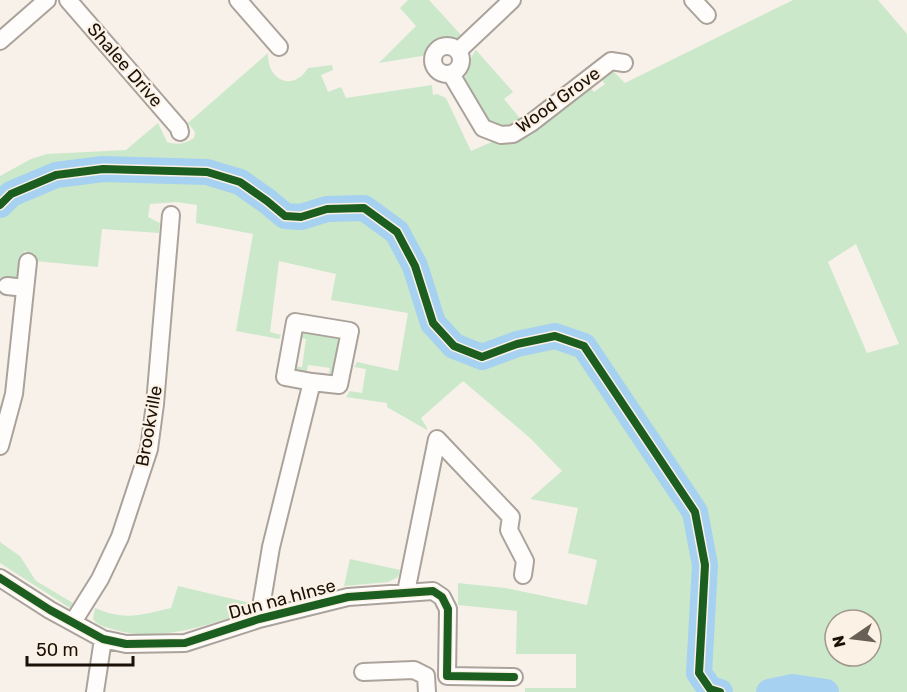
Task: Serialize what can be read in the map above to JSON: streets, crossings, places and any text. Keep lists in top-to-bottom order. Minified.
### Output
{"streets":{"street":["Shalee Drive","Wood Grove","Brookville","Dun na hInse"]},"crossings":[["Brookville","Dun na hInse"]],"scale_bar":"50 m","north":"left"}
